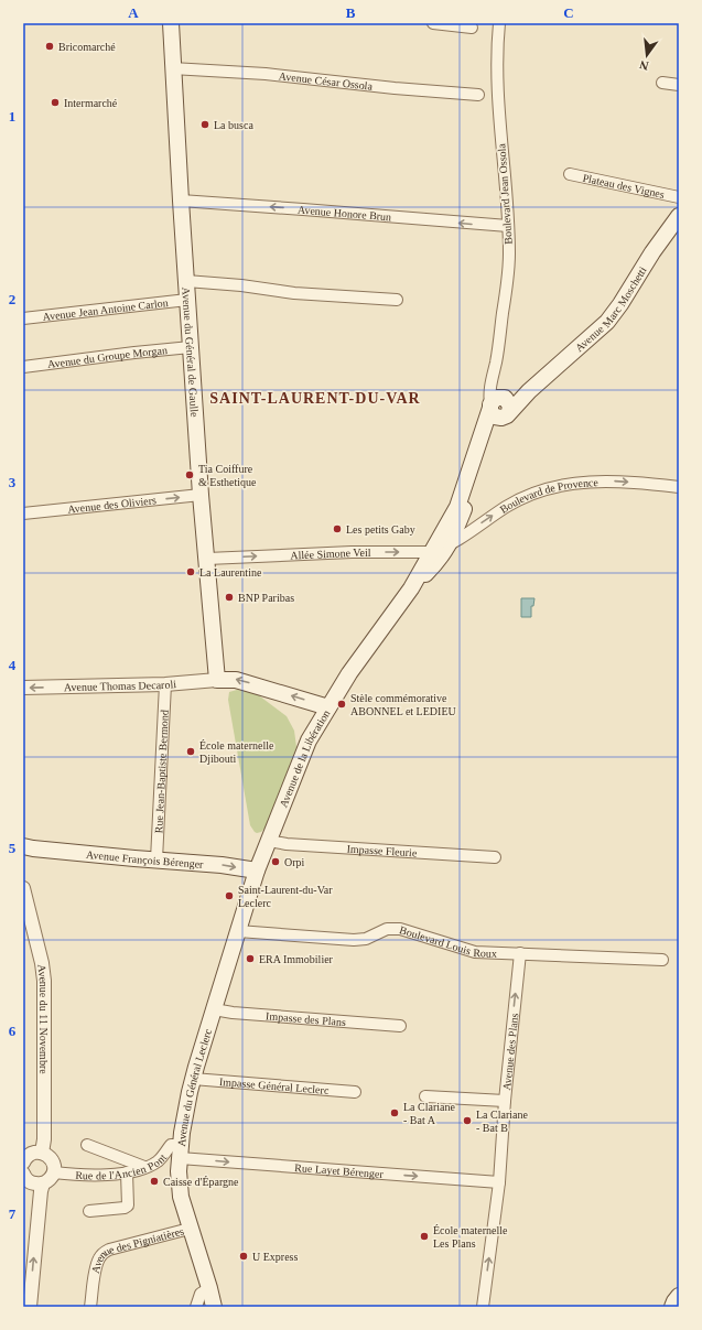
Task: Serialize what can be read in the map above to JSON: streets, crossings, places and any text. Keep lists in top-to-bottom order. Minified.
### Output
{"streets":{"main road":["Avenue Marc Moschetti","Avenue du Général de Gaulle","Avenue de la Libération","Avenue François Bérenger","Avenue du Général Leclerc"],"street":["Avenue César Ossola","Plateau des Vignes","Boulevard Jean Ossola","Avenue Honore Brun","Avenue Jean Antoine Carlon","Avenue du Groupe Morgan","Boulevard de Provence","Avenue des Oliviers","Allée Simone Veil","Avenue Thomas Decaroli","Rue Jean-Baptiste Bermond","Impasse Fleurie","Boulevard Louis Roux","Avenue du 11 Novembre","Impasse des Plans","Avenue des Plans","Impasse Général Leclerc","Rue de l'Ancien Pont","Rue Layet Bérenger","Avenue des Pigniatières"]},"crossings":[["Avenue César Ossola","Avenue du Général de Gaulle"],["Boulevard Jean Ossola","Avenue Honore Brun"],["Boulevard Jean Ossola","Avenue Marc Moschetti"],["Boulevard Jean Ossola","Avenue de la Libération"],["Avenue Honore Brun","Avenue du Général de Gaulle"],["Avenue Marc Moschetti","Avenue de la Libération"],["Avenue Jean Antoine Carlon","Avenue du Général de Gaulle"],["Avenue du Général de Gaulle","Avenue du Groupe Morgan"],["Avenue du Général de Gaulle","Avenue des Oliviers"],["Avenue du Général de Gaulle","Allée Simone Veil"],["Avenue du Général de Gaulle","Avenue Thomas Decaroli"],["Boulevard de Provence","Allée Simone Veil"],["Boulevard de Provence","Avenue de la Libération"],["Allée Simone Veil","Avenue de la Libération"],["Avenue Thomas Decaroli","Rue Jean-Baptiste Bermond"],["Avenue de la Libération","Impasse Fleurie"],["Avenue de la Libération","Avenue François Bérenger"],["Avenue de la Libération","Avenue du Général Leclerc"],["Rue Jean-Baptiste Bermond","Avenue François Bérenger"],["Avenue François Bérenger","Avenue du Général Leclerc"],["Boulevard Louis Roux","Avenue des Plans"],["Boulevard Louis Roux","Avenue du Général Leclerc"],["Impasse des Plans","Avenue du Général Leclerc"],["Avenue des Plans","Rue Layet Bérenger"],["Impasse Général Leclerc","Avenue du Général Leclerc"],["Avenue du Général Leclerc","Rue de l'Ancien Pont"],["Avenue du Général Leclerc","Rue Layet Bérenger"],["Avenue du Général Leclerc","Avenue des Pigniatières"],["Rue de l'Ancien Pont","Rue Layet Bérenger"]],"one_way":["Boulevard de Provence","Avenue des Oliviers","Allée Simone Veil","Avenue Thomas Decaroli","Avenue François Bérenger","Avenue des Plans","Rue Layet Bérenger"],"districts":["SAINT-LAURENT-DU-VAR"],"places":["Bricomarché","Intermarché","La busca","Tia Coiffure & Esthetique","Les petits Gaby","La Laurentine","BNP Paribas","Stèle commémorative ABONNEL et LEDIEU","École maternelle Djibouti","Orpi","Saint-Laurent-du-Var Leclerc","ERA Immobilier","La Clariane - Bat A","La Clariane - Bat B","Caisse d'Épargne","École maternelle Les Plans","U Express"],"north":"bottom","grid":{"columns":["A","B","C"],"rows":["1","2","3","4","5","6","7"]}}
